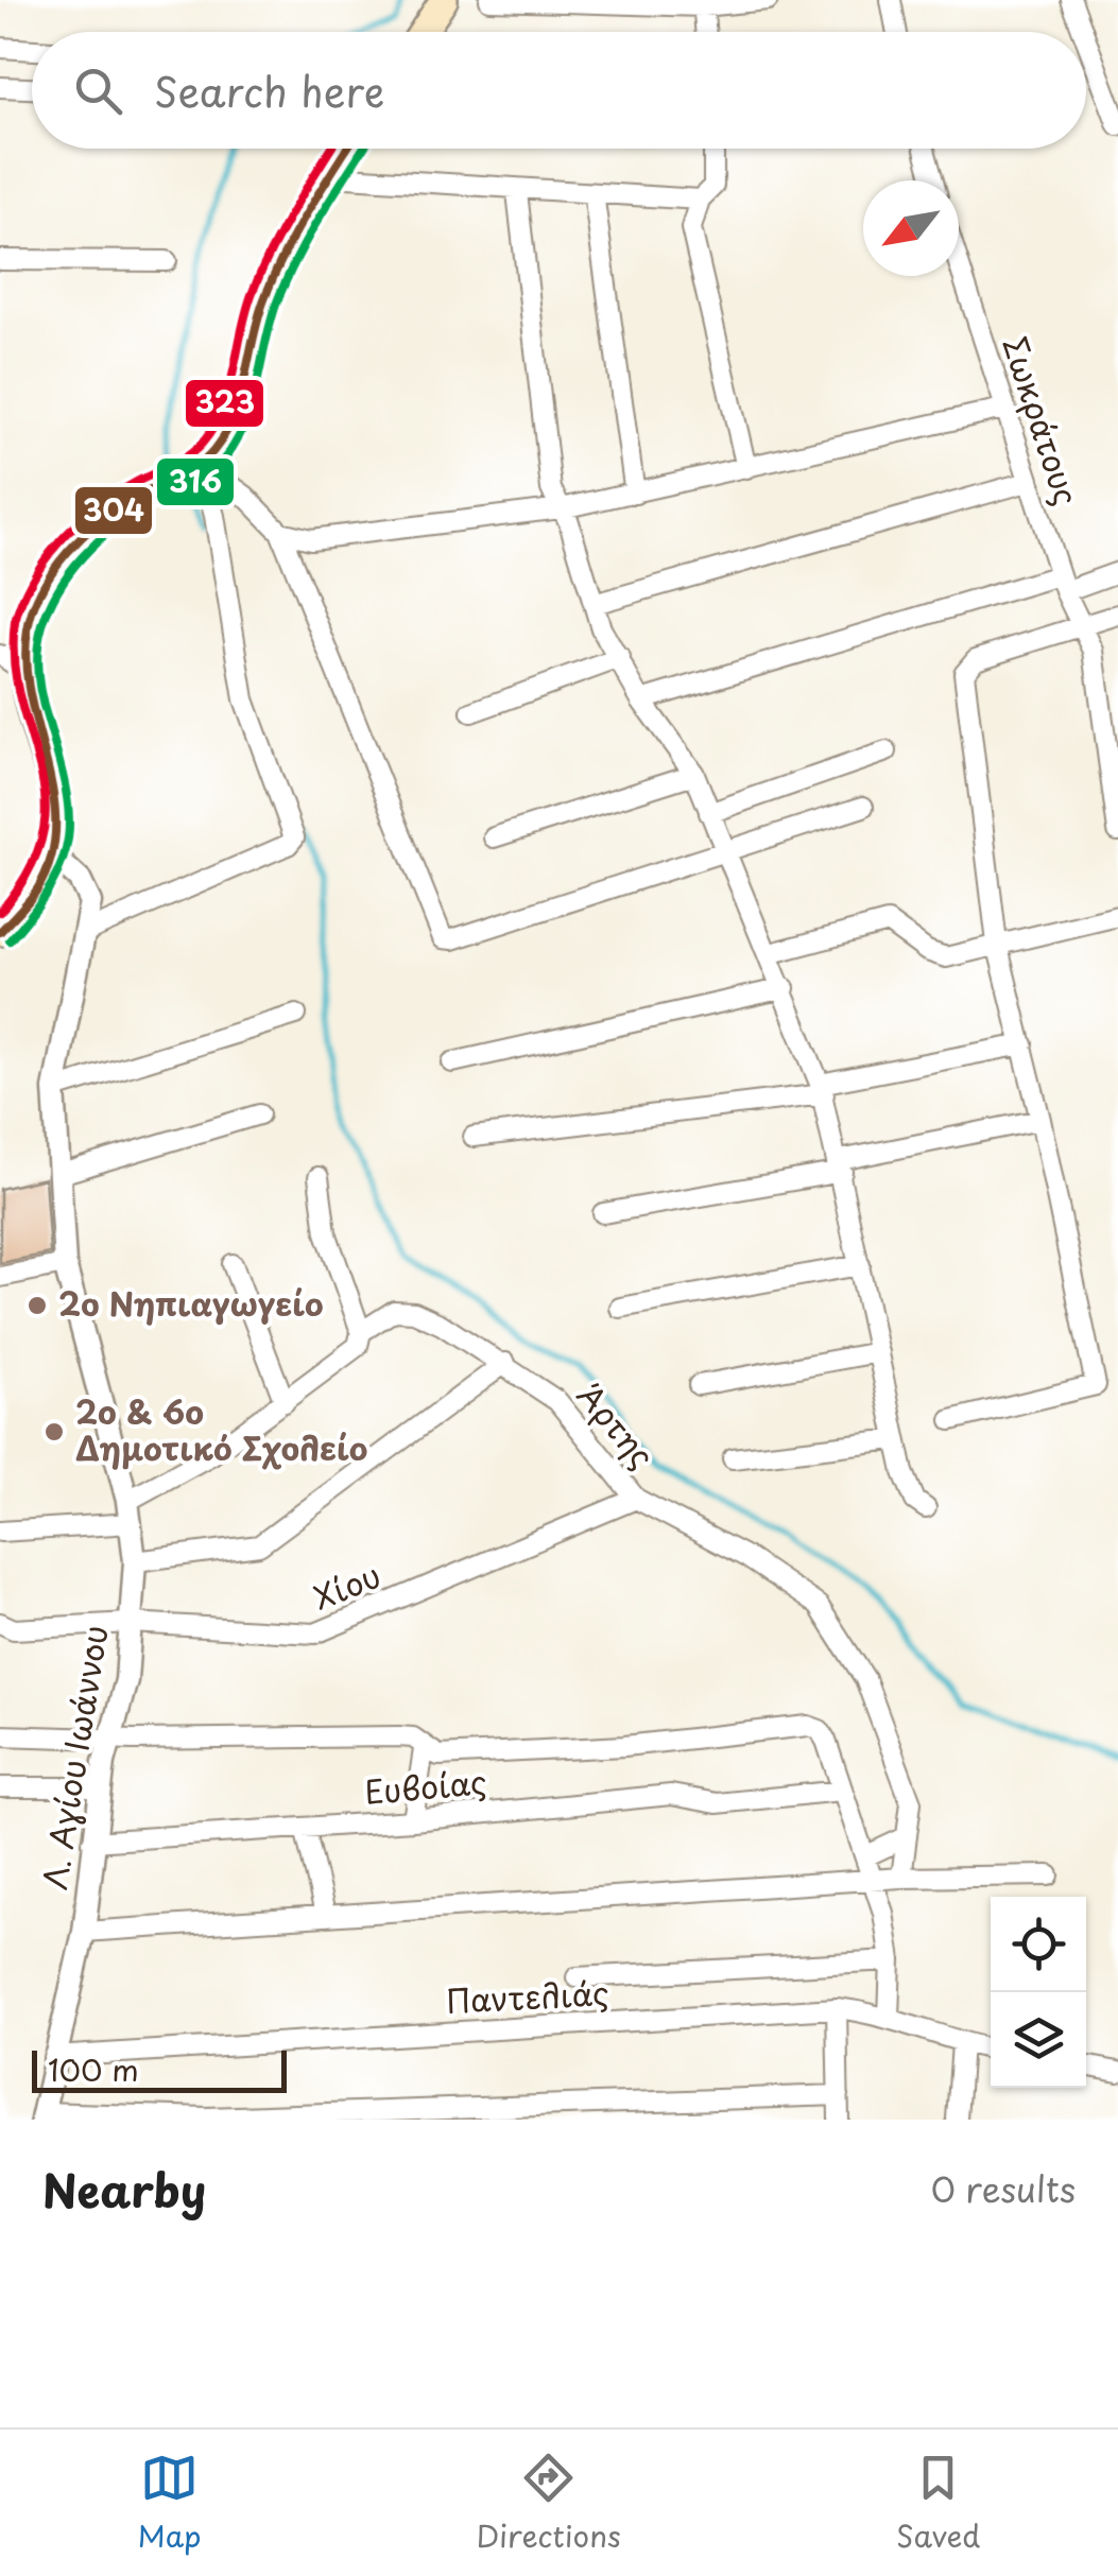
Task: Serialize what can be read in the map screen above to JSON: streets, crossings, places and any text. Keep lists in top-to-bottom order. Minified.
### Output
{"streets":{"street":["Σωκράτους","Άρτης","Χίου","Λ. Αγίου Ιωάννου","Ευβοίας","Παντελιάς"]},"crossings":[["Άρτης","Χίου"],["Άρτης","Λ. Αγίου Ιωάννου"],["Χίου","Λ. Αγίου Ιωάννου"],["Λ. Αγίου Ιωάννου","Ευβοίας"],["Λ. Αγίου Ιωάννου","Παντελιάς"]],"places":["2ο Νηπιαγωγείο","2ο & 6ο Δημοτικό Σχολείο"],"lines":["transit line 304","transit line 316","transit line 323"],"scale_bar":"100 m","north":"bottom left","page":{"search":"Search here","scale":"100 m","heading":["Nearby","0 results"],"nav":["Map","Directions","Saved"]}}
